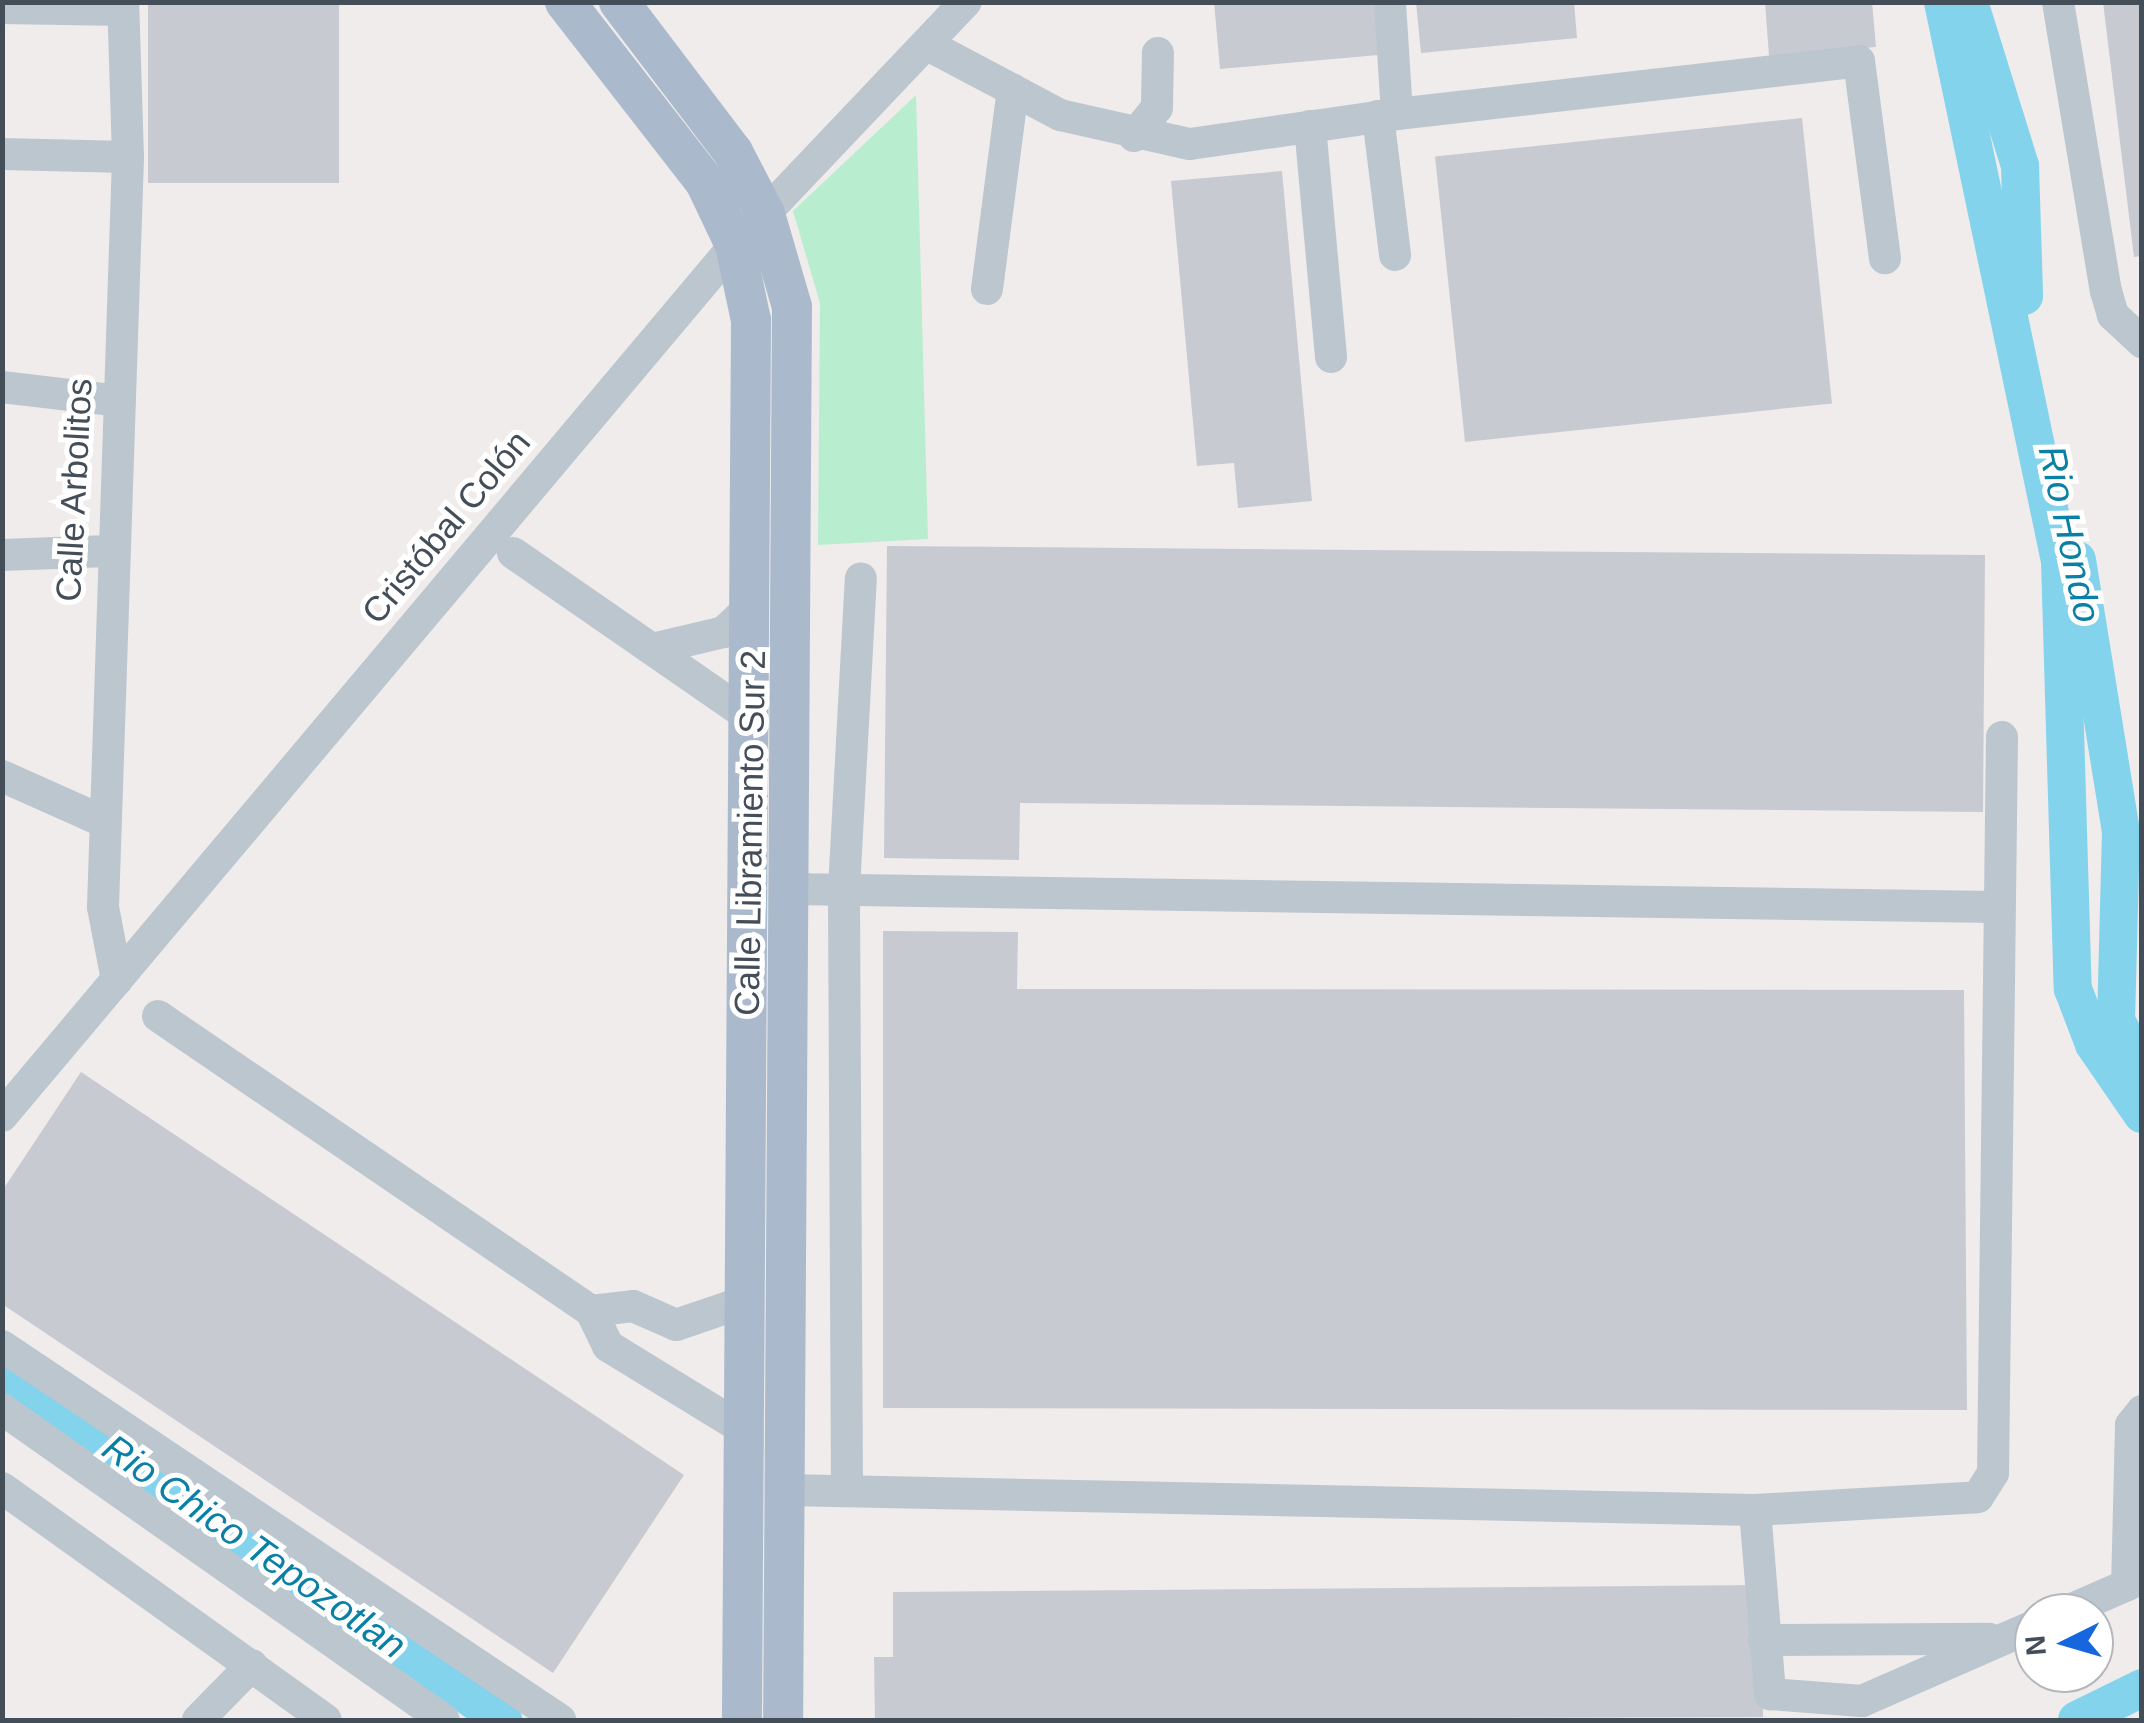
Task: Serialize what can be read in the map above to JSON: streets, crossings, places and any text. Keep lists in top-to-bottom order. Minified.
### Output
{"streets":{"main road":["Calle Libramiento Sur 2"],"street":["Calle Arbolitos","Cristóbal Colón"]},"crossings":[["Calle Arbolitos","Cristóbal Colón"],["Cristóbal Colón","Calle Libramiento Sur 2"]],"water":["Rio Hondo","Rio Chico Tepozotlan"],"north":"left"}
